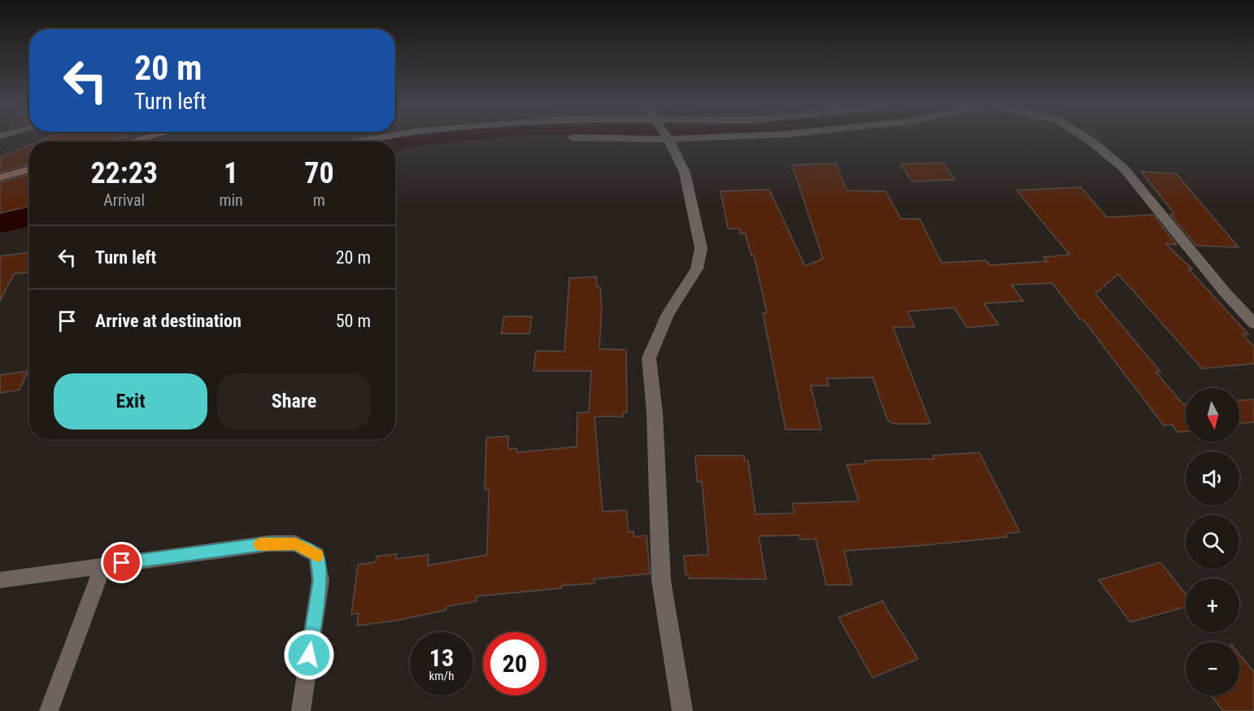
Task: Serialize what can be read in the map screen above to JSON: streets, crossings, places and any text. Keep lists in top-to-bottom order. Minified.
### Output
{"north":"bottom","page":{"turn":["20 m","Turn left"],"eta":["22:23","Arrival","1","min","70","m"],"list":[{"name":"Turn left","value":"20 m"},{"name":"Arrive at destination","value":"50 m"}],"buttons":["Exit","Share"],"map_buttons":["+","−"],"speed":"13 km/h","limit":"20"}}
